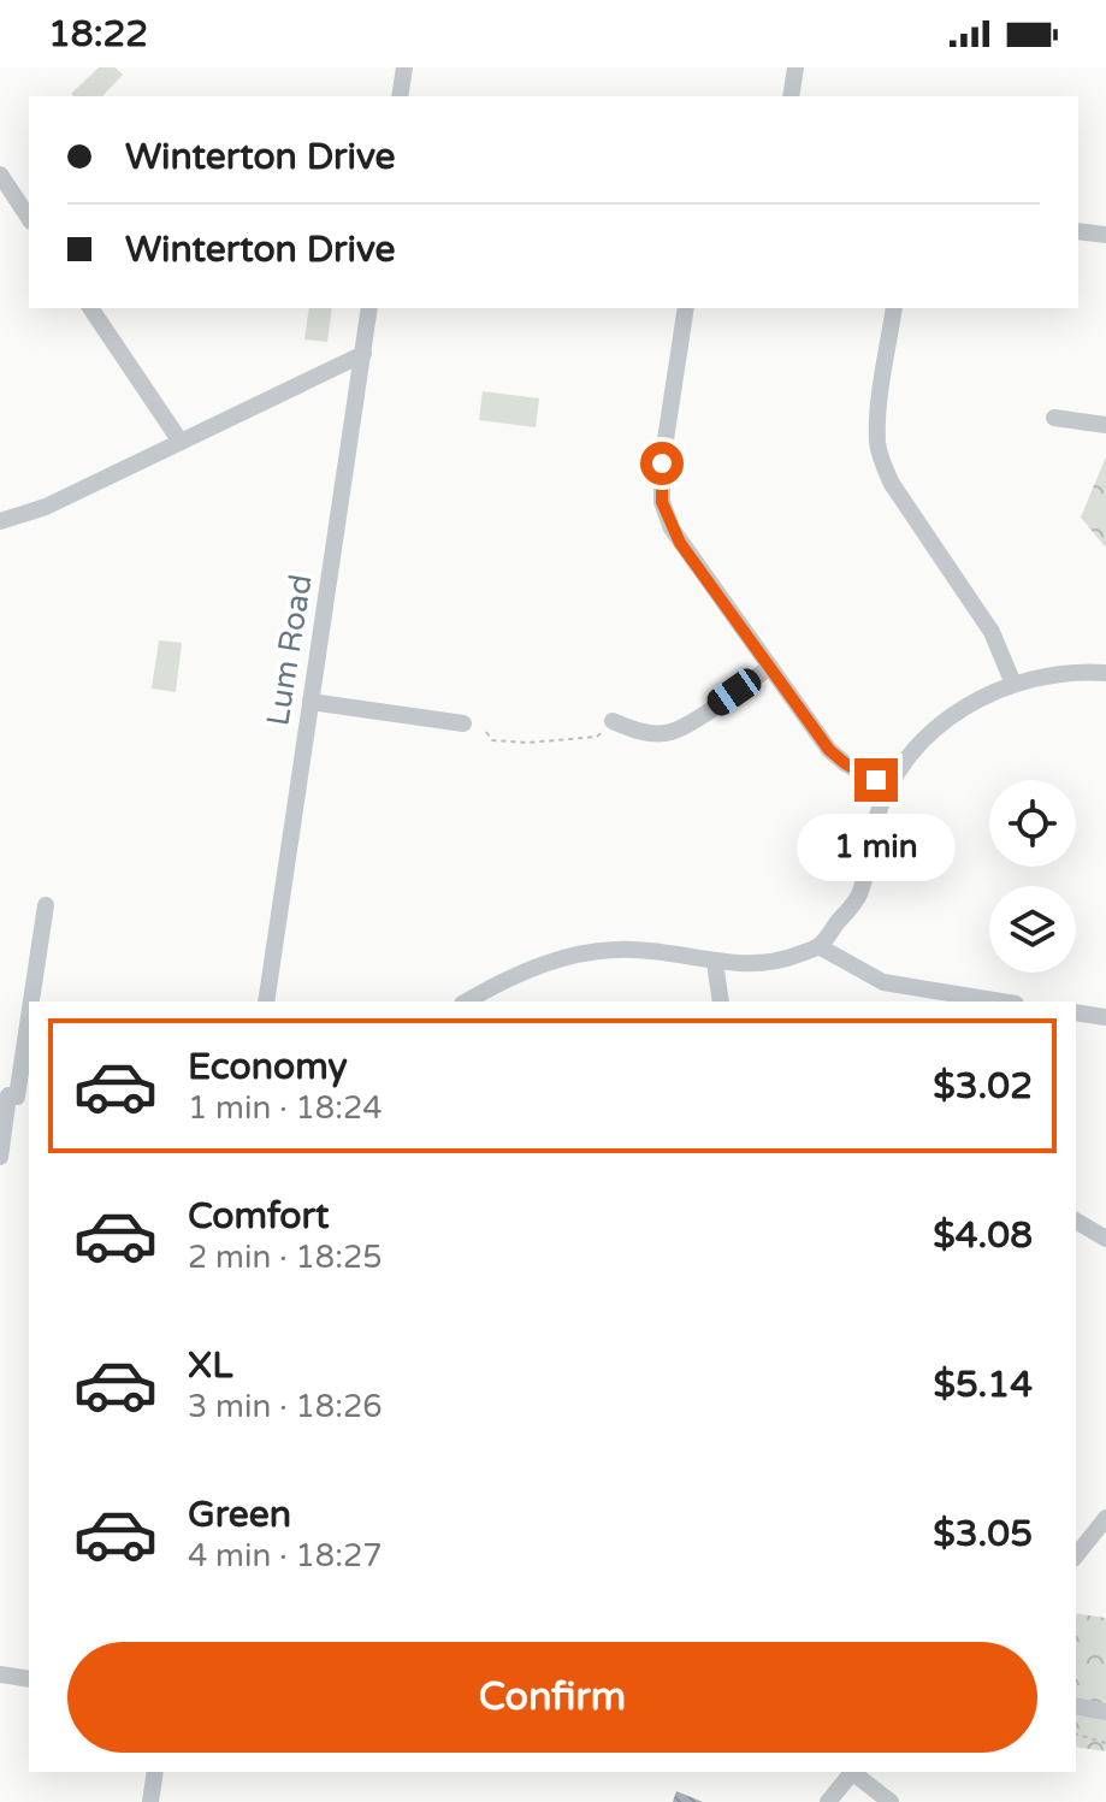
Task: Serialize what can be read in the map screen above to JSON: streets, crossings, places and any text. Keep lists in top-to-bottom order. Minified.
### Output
{"streets":{"street":["Lum Road"]},"page":{"status":"18:22","banner":["Winterton Drive","Winterton Drive"],"bubble":"1 min","list":[{"name":"Economy","note":"1 min · 18:24","value":"$3.02"},{"name":"Comfort","note":"2 min · 18:25","value":"$4.08"},{"name":"XL","note":"3 min · 18:26","value":"$5.14"},{"name":"Green","note":"4 min · 18:27","value":"$3.05"}],"buttons":"Confirm"}}
